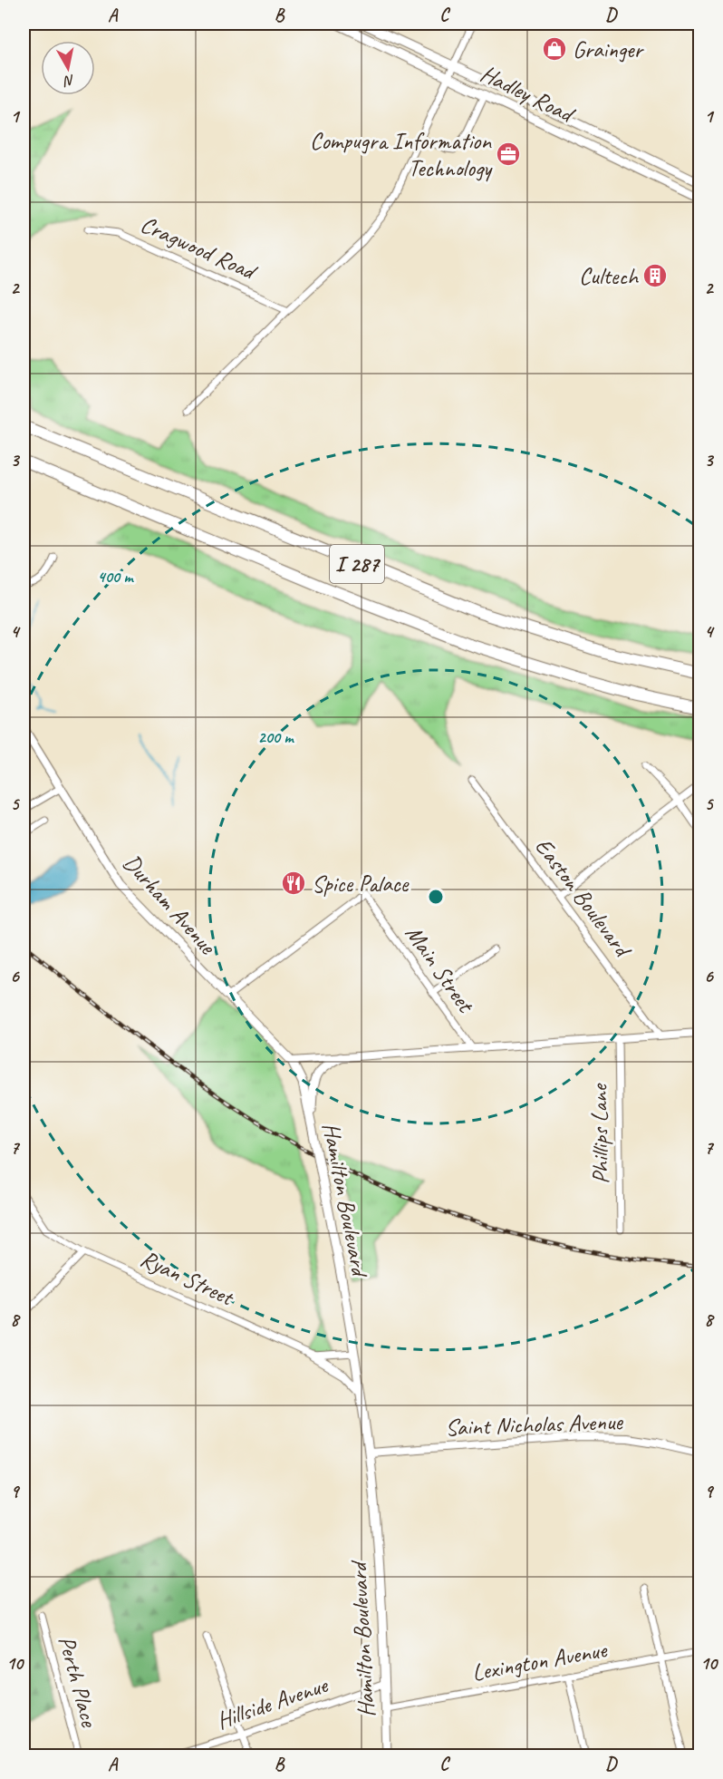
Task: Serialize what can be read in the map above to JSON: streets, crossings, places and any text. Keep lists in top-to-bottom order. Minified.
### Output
{"streets":{"highway":["I 287"],"main road":["Hadley Road","Durham Avenue","Hamilton Boulevard"],"street":["Cragwood Road","Easton Boulevard","Main Street","Phillips Lane","Ryan Street","Saint Nicholas Avenue","Lexington Avenue","Perth Place","Hillside Avenue"]},"crossings":[["Durham Avenue","Main Street"],["Durham Avenue","Hamilton Boulevard"],["Hamilton Boulevard","Ryan Street"],["Hamilton Boulevard","Saint Nicholas Avenue"],["Hamilton Boulevard","Lexington Avenue"],["Hamilton Boulevard","Hillside Avenue"]],"places":{"shop":["Grainger"],"office":["Compugra Information Technology"],"building":["Cultech"],"restaurant":["Spice Palace"]},"north":"bottom","grid":{"columns":["A","B","C","D"],"rows":["1","2","3","4","5","6","7","8","9","10"]},"rings":["400 m","200 m"]}
